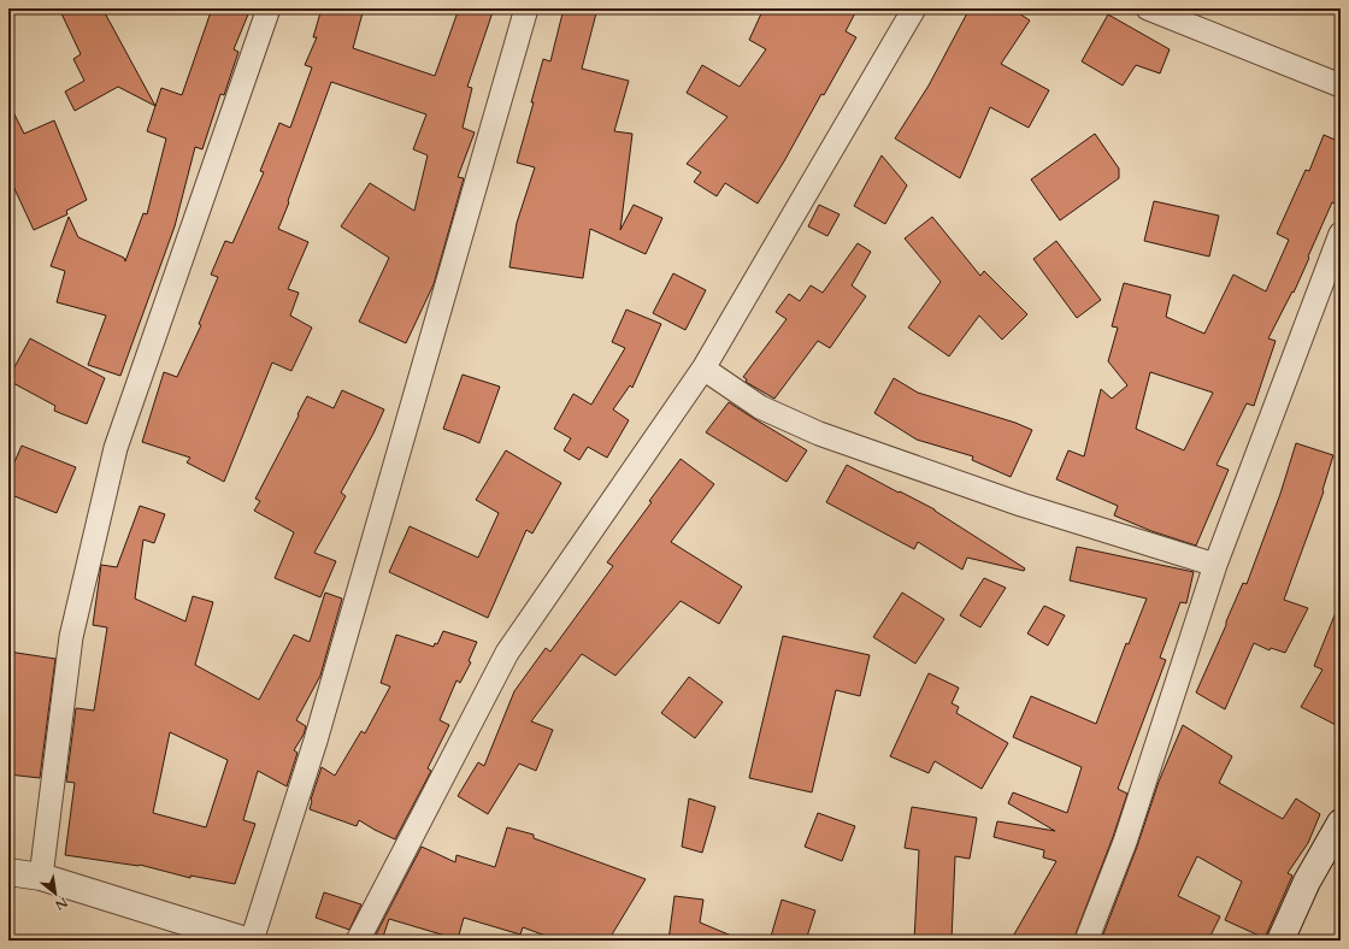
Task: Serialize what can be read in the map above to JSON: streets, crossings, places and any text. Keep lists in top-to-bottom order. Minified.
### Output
{"north":"bottom right"}
